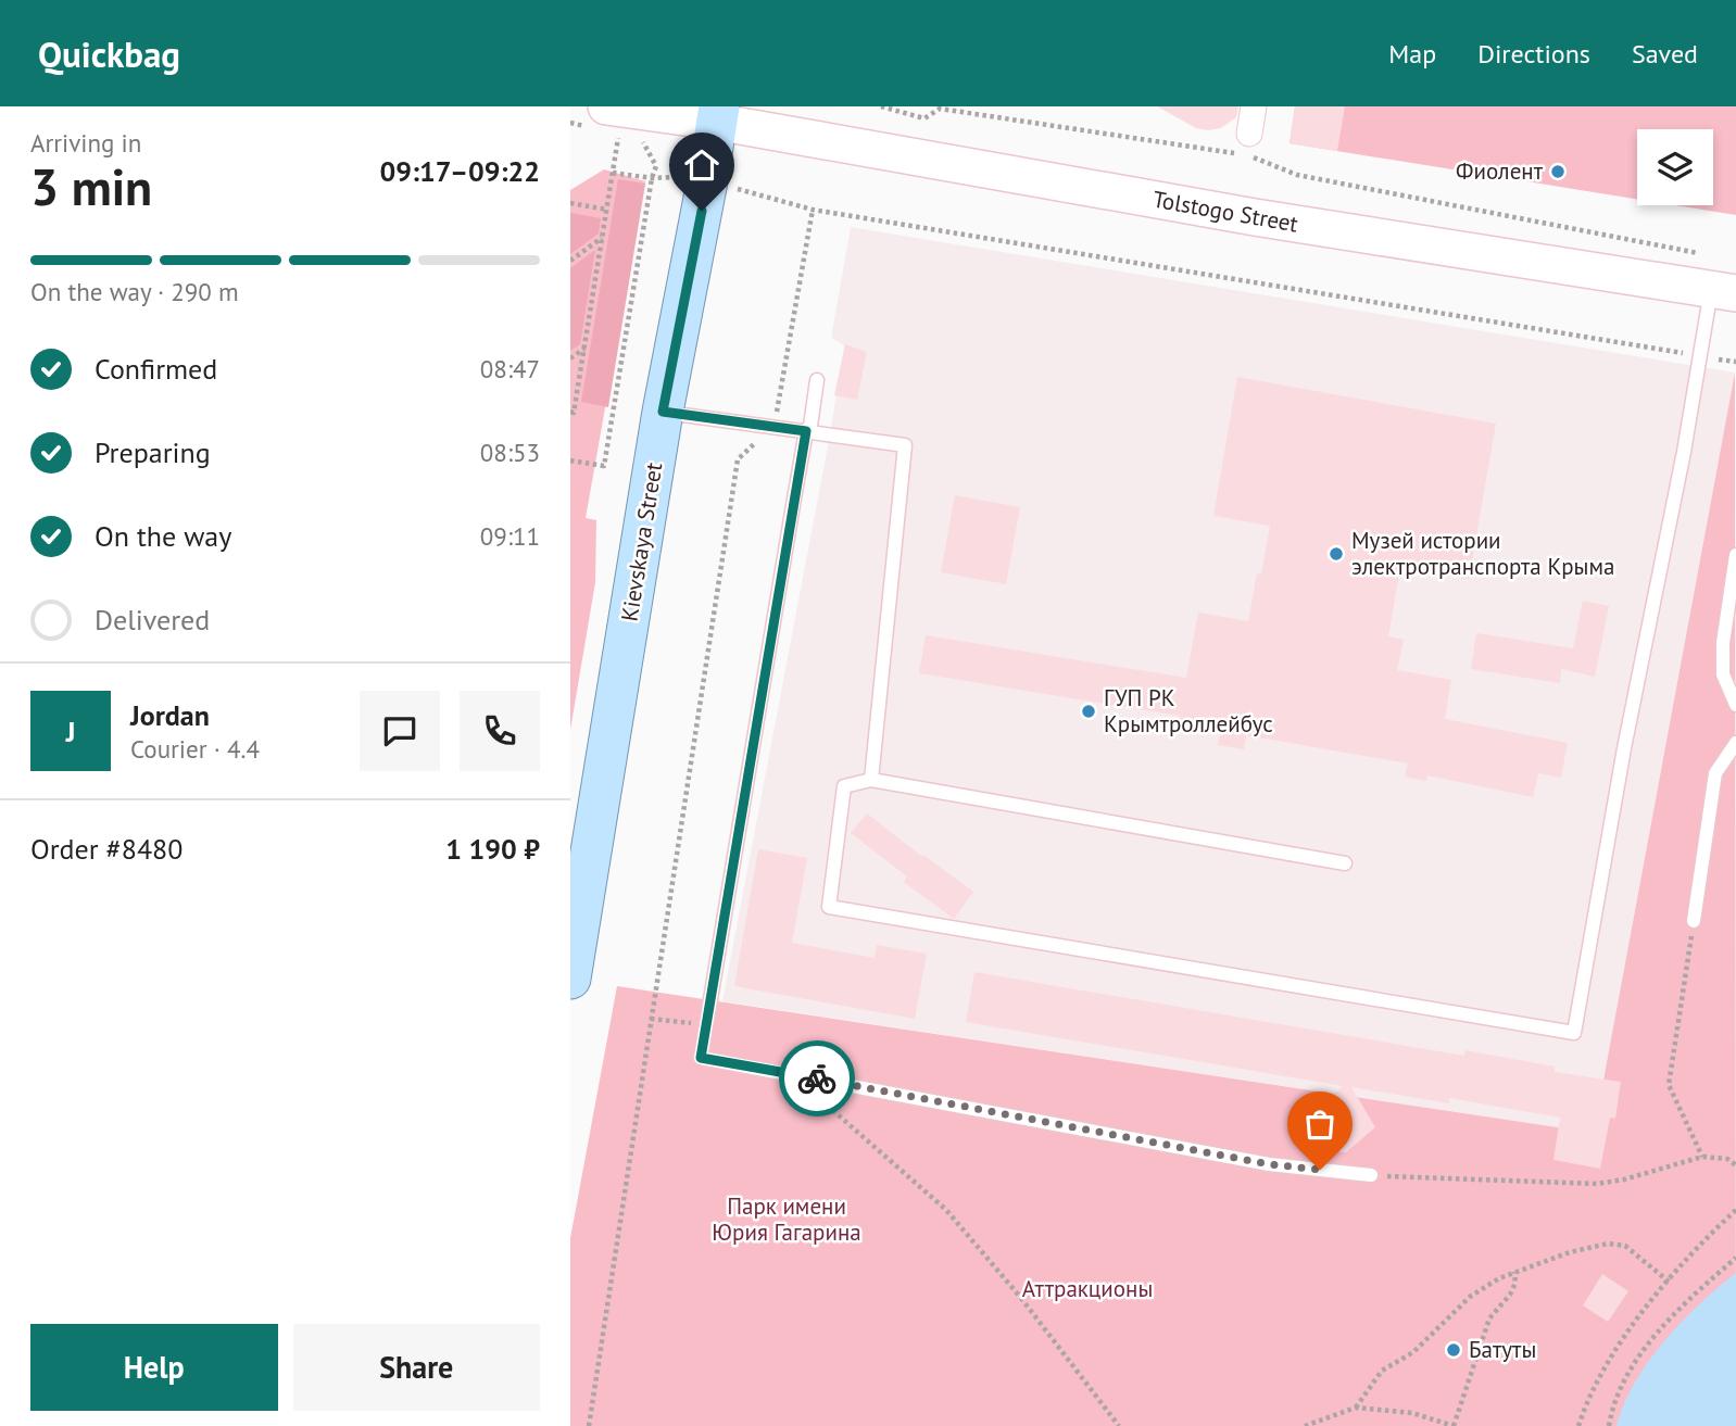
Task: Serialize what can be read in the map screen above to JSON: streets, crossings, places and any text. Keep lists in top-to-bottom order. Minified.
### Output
{"streets":{"main road":["Tolstogo Street","Kievskaya Street"]},"crossings":[["Tolstogo Street","Kievskaya Street"]],"parks":["Парк имени Юрия Гагарина","Аттракционы"],"places":["Фиолент","Музей истории электротранспорта Крыма","ГУП РК Крымтроллейбус","Батуты"],"page":{"header":"Quickbag","nav":["Map","Directions","Saved"],"heading":["3 min","Arriving in","09:17–09:22"],"panel":["Jordan","Courier · 4.4","Order #8480","1 190 ₽"],"bar":"On the way · 290 m","list":[["Confirmed","08:47"],["Preparing","08:53"],["On the way","09:11"],"Delivered"],"round":"J","buttons":["Help","Share"]}}
